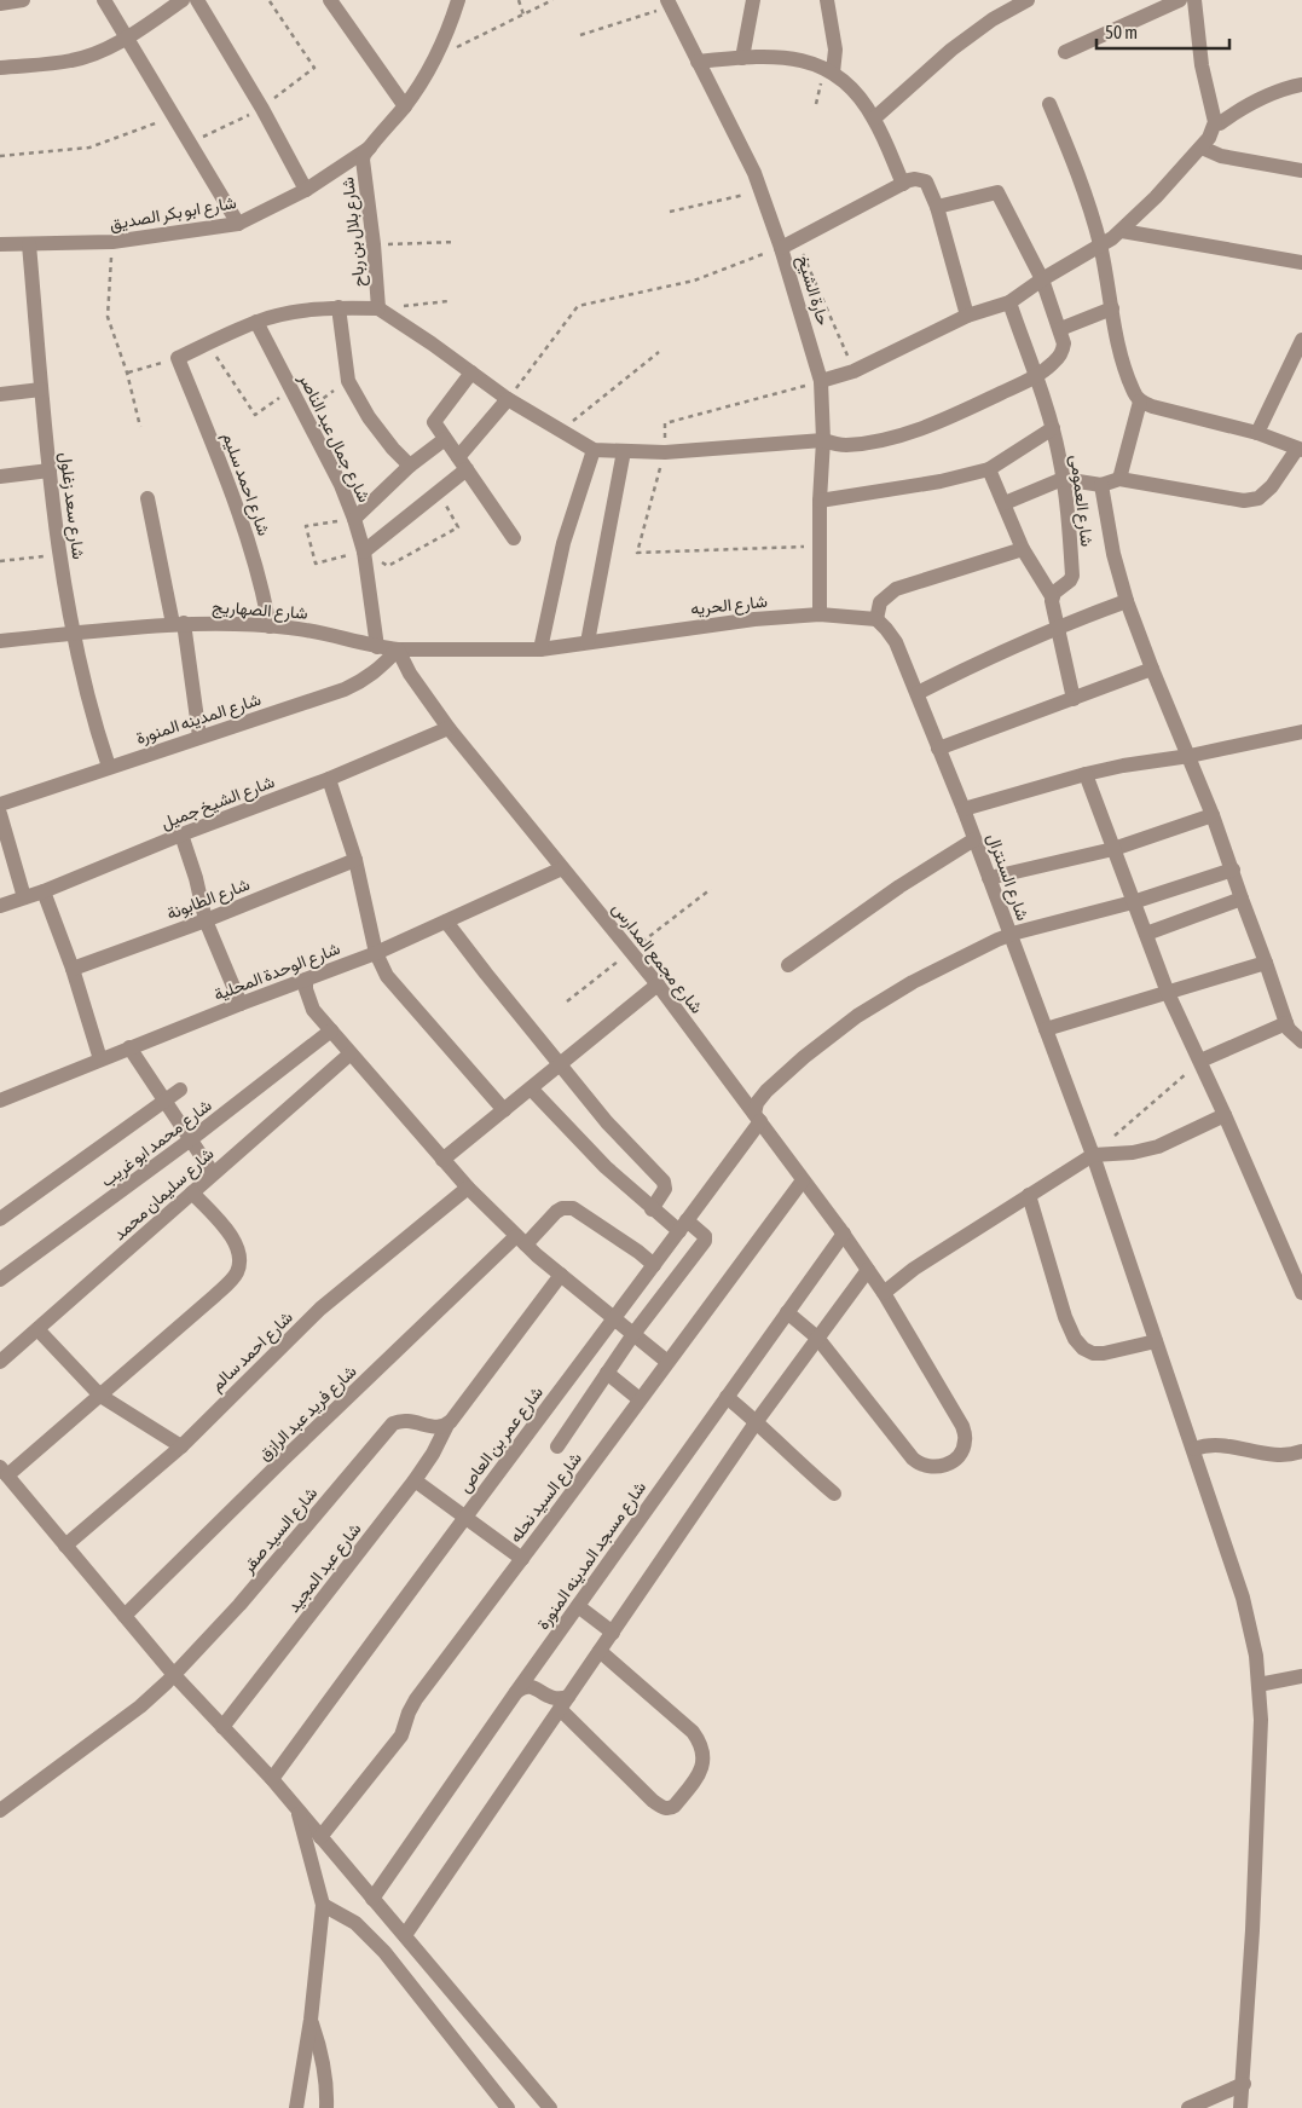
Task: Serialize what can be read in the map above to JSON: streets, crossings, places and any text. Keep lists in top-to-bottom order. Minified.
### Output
{"streets":{"street":["شارع ابو بكر الصديق","شارع بلال بن رباح","حارة الشيخ","شارع جمال عبد الناصر","شارع احمد سليم","شارع العمومى","شارع سعد زغلول","شارع الحريه","شارع الصهاريج","شارع المدينه المنورة","شارع الشيخ جميل","شارع السنترال","شارع الطابونة","شارع مجمع المدارس","شارع الوحدة المحلية","شارع محمد ابو غريب","شارع سليمان محمد","شارع احمد سالم","شارع فريد عبد الرازق","شارع عمر بن العاص","شارع السيد نحله","شارع السيد صقر","شارع مسجد المدينه المنورة","شارع عبد المجيد"]},"crossings":[["شارع ابو بكر الصديق","شارع بلال بن رباح"],["شارع ابو بكر الصديق","شارع سعد زغلول"],["حارة الشيخ","شارع الحريه"],["شارع جمال عبد الناصر","شارع الصهاريج"],["شارع احمد سليم","شارع الصهاريج"],["شارع سعد زغلول","شارع الصهاريج"],["شارع سعد زغلول","شارع المدينه المنورة"],["شارع الحريه","شارع الصهاريج"],["شارع الحريه","شارع السنترال"],["شارع الصهاريج","شارع المدينه المنورة"],["شارع الصهاريج","شارع مجمع المدارس"],["شارع المدينه المنورة","شارع مجمع المدارس"],["شارع الشيخ جميل","شارع مجمع المدارس"],["شارع السنترال","شارع عمر بن العاص"],["شارع مجمع المدارس","شارع الوحدة المحلية"],["شارع مجمع المدارس","شارع عمر بن العاص"],["شارع مجمع المدارس","شارع السيد نحله"],["شارع مجمع المدارس","شارع مسجد المدينه المنورة"],["شارع فريد عبد الرازق","شارع عمر بن العاص"],["شارع السيد صقر","شارع عبد المجيد"]],"scale_bar":"50 m"}
